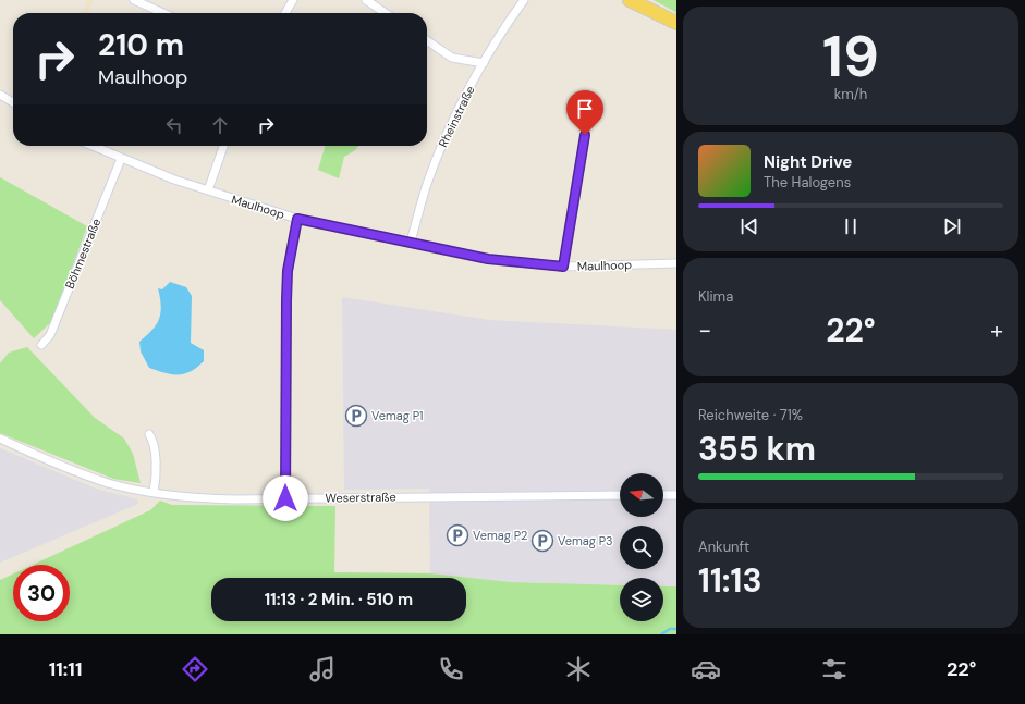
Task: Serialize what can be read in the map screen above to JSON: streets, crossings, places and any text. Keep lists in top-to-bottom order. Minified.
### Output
{"streets":{"street":["Rheinstraße","Maulhoop","Böhmestraße","Weserstraße"]},"crossings":[["Rheinstraße","Maulhoop"],["Maulhoop","Böhmestraße"]],"places":{"parking":["Vemag P1","Vemag P2","Vemag P3"]},"north":"left","page":{"tile":[["19","km/h"],"Klima",["Reichweite · 71%","355 km"],["Ankunft","11:13"]],"turn":["210 m","Maulhoop"],"song":["Night Drive","The Halogens"],"heat":["−","22°","+"],"limit":"30","trip":"11:13 · 2 Min. · 510 m","tabs":["11:11","22°"]}}
